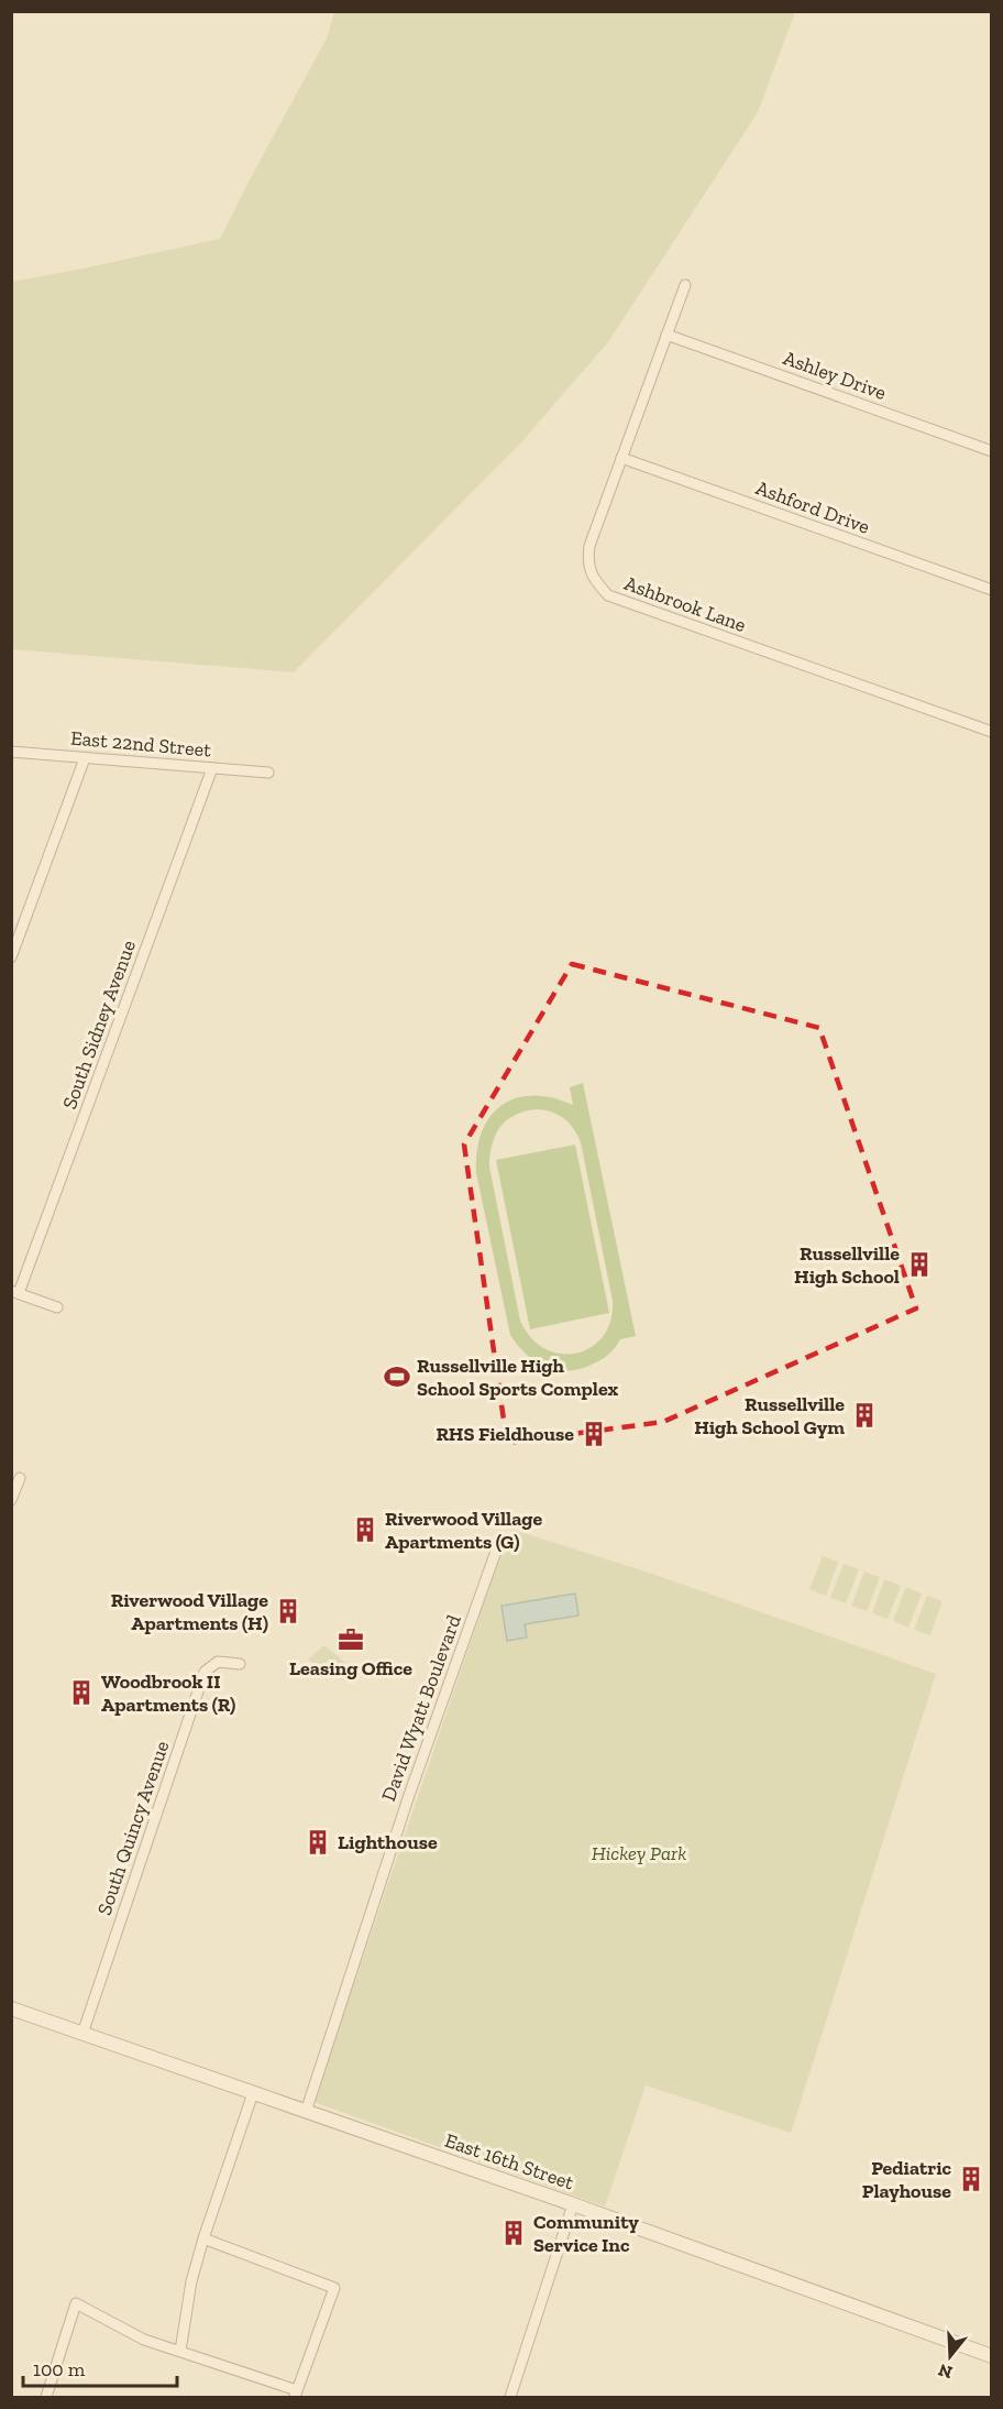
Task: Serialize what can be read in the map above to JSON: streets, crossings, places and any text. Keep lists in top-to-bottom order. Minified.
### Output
{"streets":{"street":["Ashley Drive","Ashford Drive","Ashbrook Lane","East 22nd Street","South Sidney Avenue","David Wyatt Boulevard","South Quincy Avenue","East 16th Street"]},"crossings":[["Ashley Drive","Ashbrook Lane"],["Ashford Drive","Ashbrook Lane"],["East 22nd Street","South Sidney Avenue"],["David Wyatt Boulevard","East 16th Street"],["South Quincy Avenue","East 16th Street"]],"parks":["Hickey Park"],"places":{"building":["Russellville High School","Russellville High School Gym","RHS Fieldhouse","Riverwood Village Apartments (G)","Riverwood Village Apartments (H)","Woodbrook II Apartments (R)","Lighthouse","Pediatric Playhouse","Community Service Inc"],"sports":["Russellville High School Sports Complex"],"office":["Leasing Office"]},"scale_bar":"100 m","north":"bottom"}
